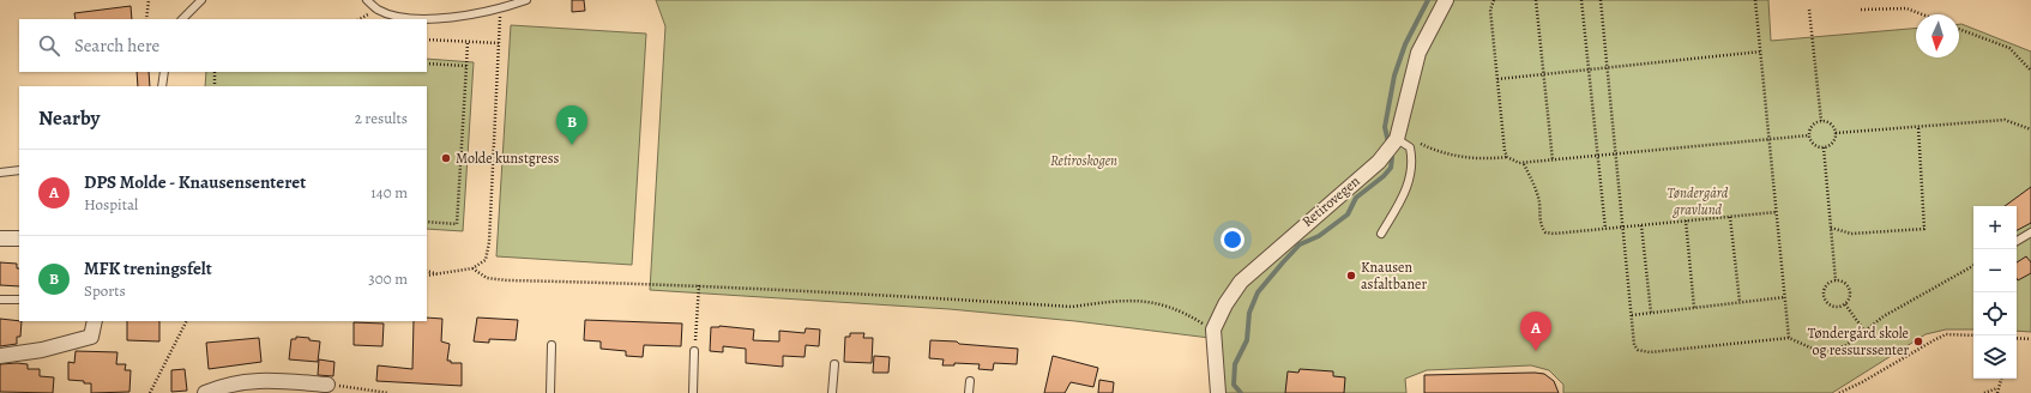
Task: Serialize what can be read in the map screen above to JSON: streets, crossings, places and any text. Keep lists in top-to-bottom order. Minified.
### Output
{"streets":{"street":["Retirovegen"]},"parks":["Retiroskogen","Tøndergård gravlund"],"places":["Molde kunstgress","Knausen asfaltbaner","Tøndergård skole og ressurssenter"],"north":"bottom","page":{"search":"Search here","heading":["Nearby","2 results"],"pins":["B","A"],"list":[{"mark":"A","name":"DPS Molde - Knausensenteret","note":"Hospital","value":"140 m"},{"mark":"B","name":"MFK treningsfelt","note":"Sports","value":"300 m"}],"map_buttons":["+","−"]}}
